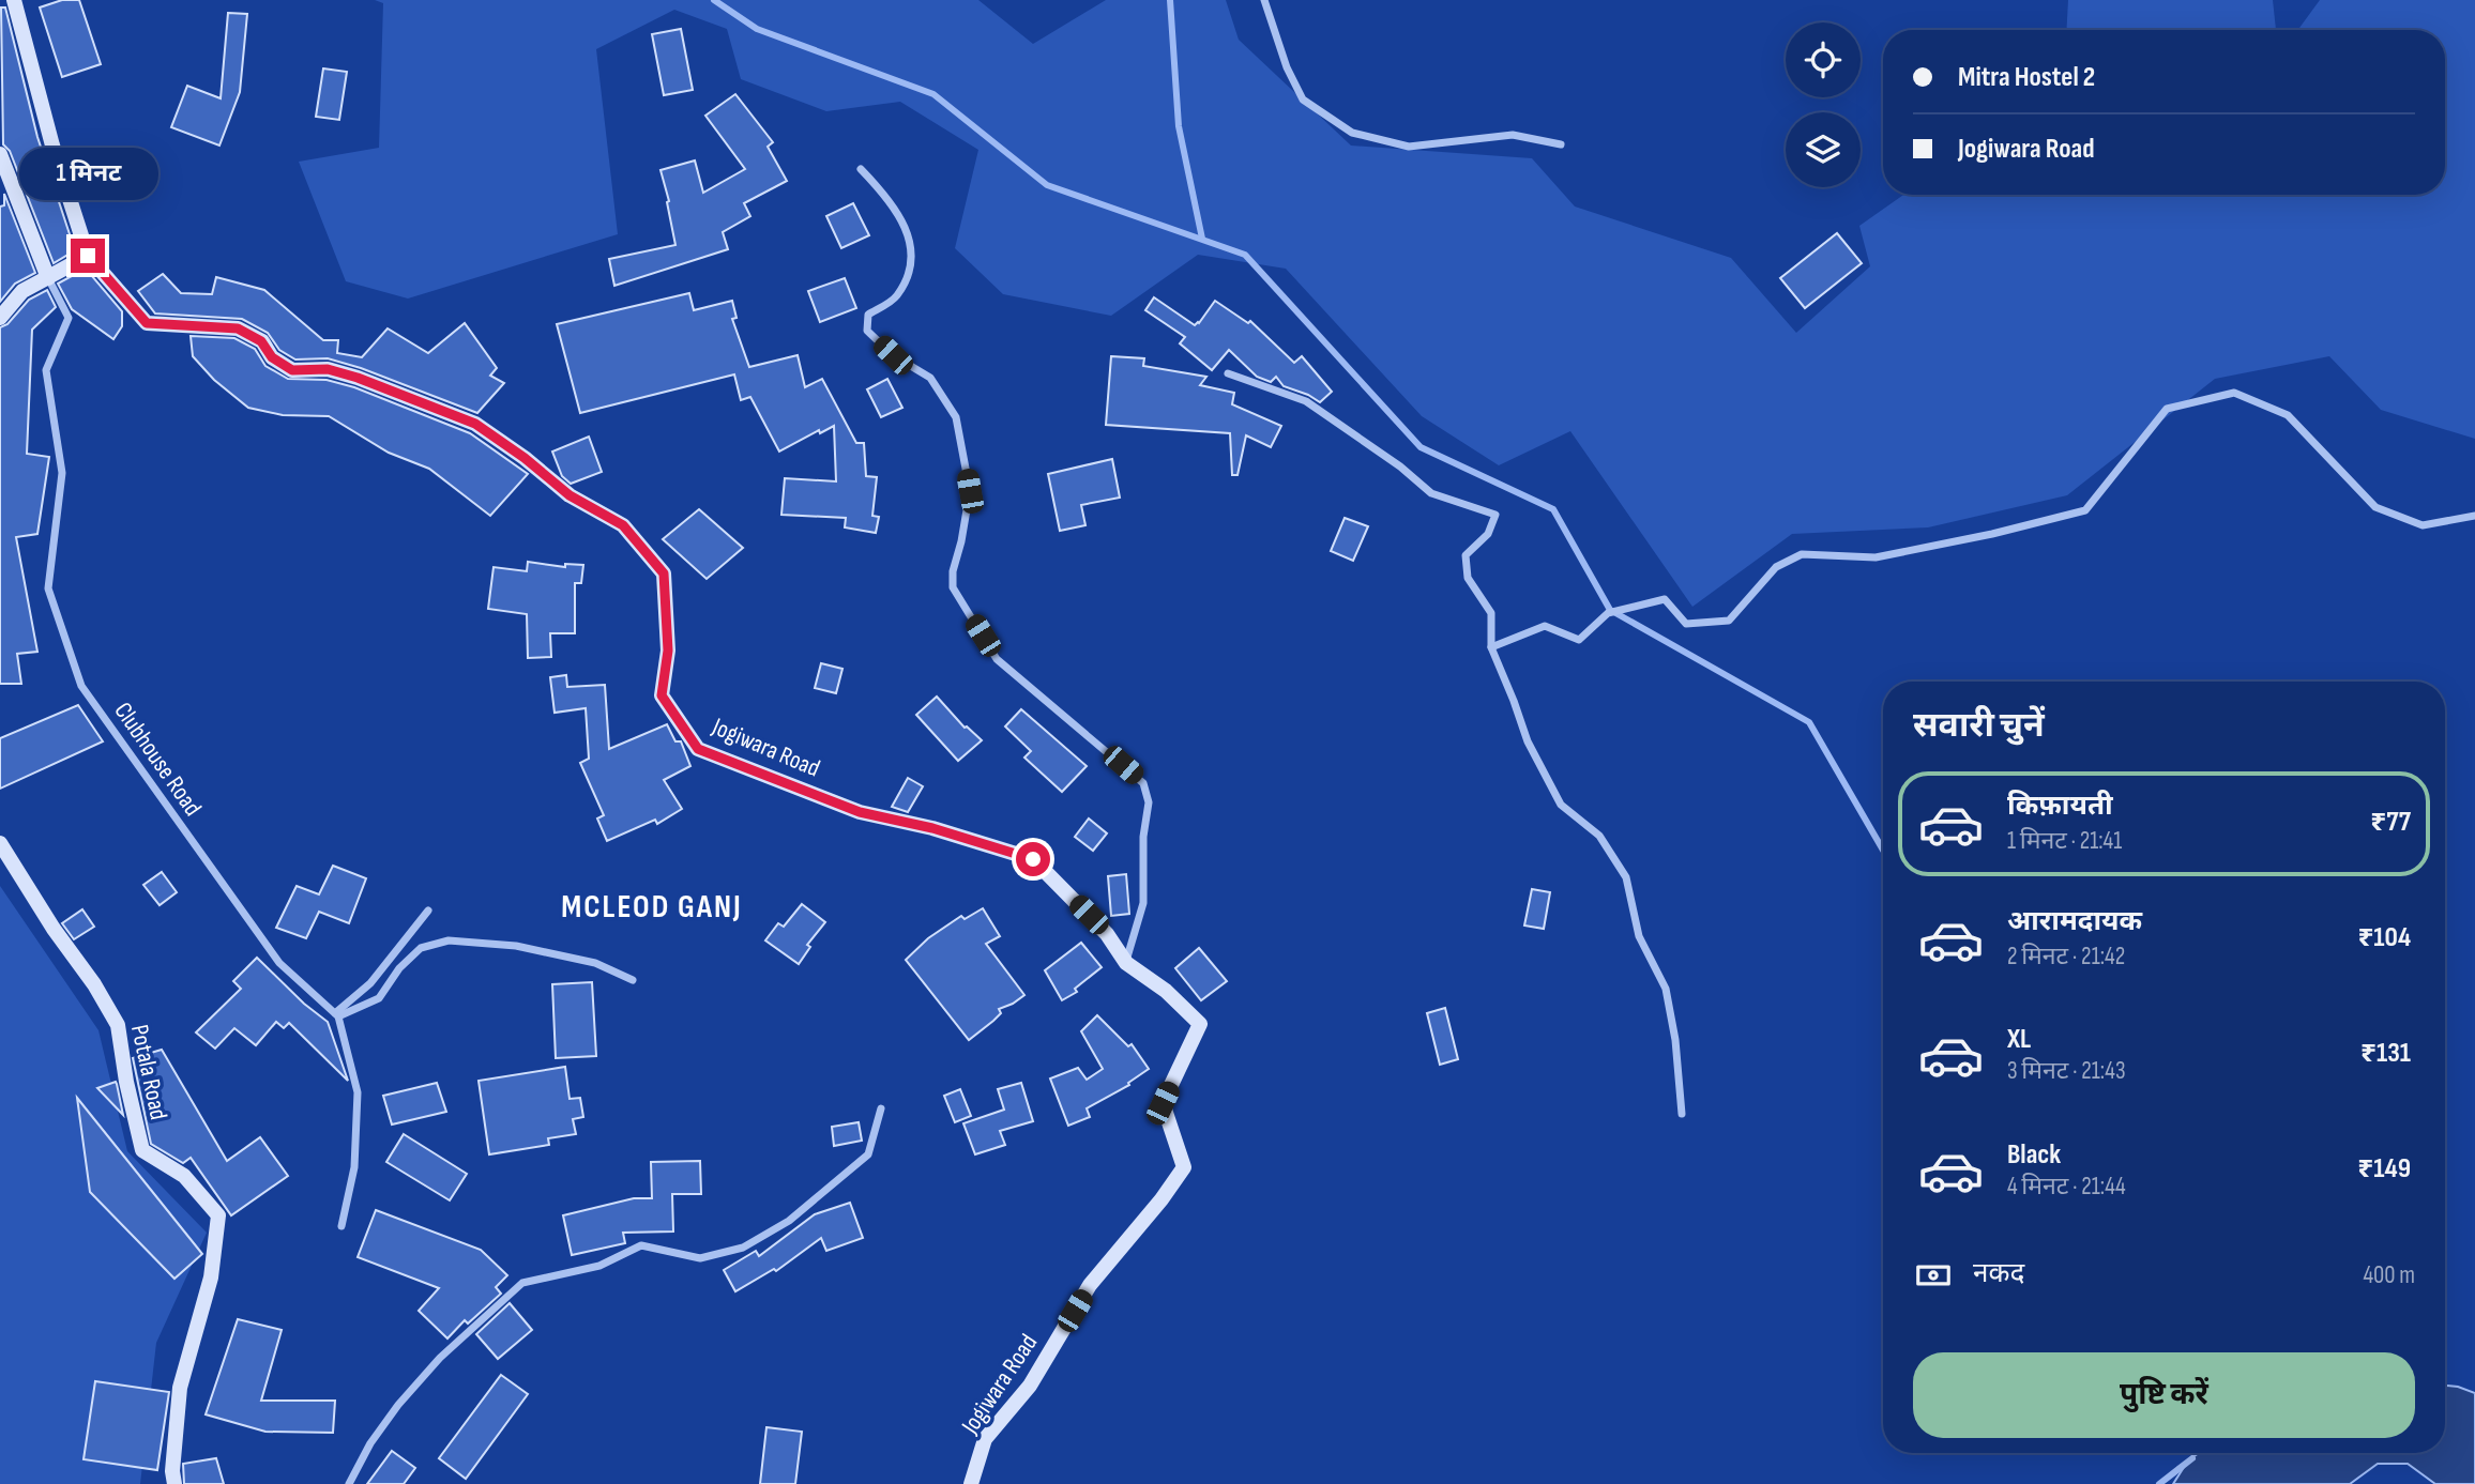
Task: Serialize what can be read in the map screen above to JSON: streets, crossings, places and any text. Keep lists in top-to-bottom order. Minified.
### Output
{"streets":{"street":["Jogiwara Road","Clubhouse Road","Potala Road"]},"districts":["MCLEOD GANJ"],"page":{"banner":["Mitra Hostel 2","Jogiwara Road"],"bubble":"1 मिनट","heading":"सवारी चुनें","list":[{"name":"किफ़ायती","note":"1 मिनट · 21:41","value":"₹77"},{"name":"आरामदायक","note":"2 मिनट · 21:42","value":"₹104"},{"name":"XL","note":"3 मिनट · 21:43","value":"₹131"},{"name":"Black","note":"4 मिनट · 21:44","value":"₹149"}],"pay":["नकद","400 m"],"buttons":"पुष्टि करें"}}
